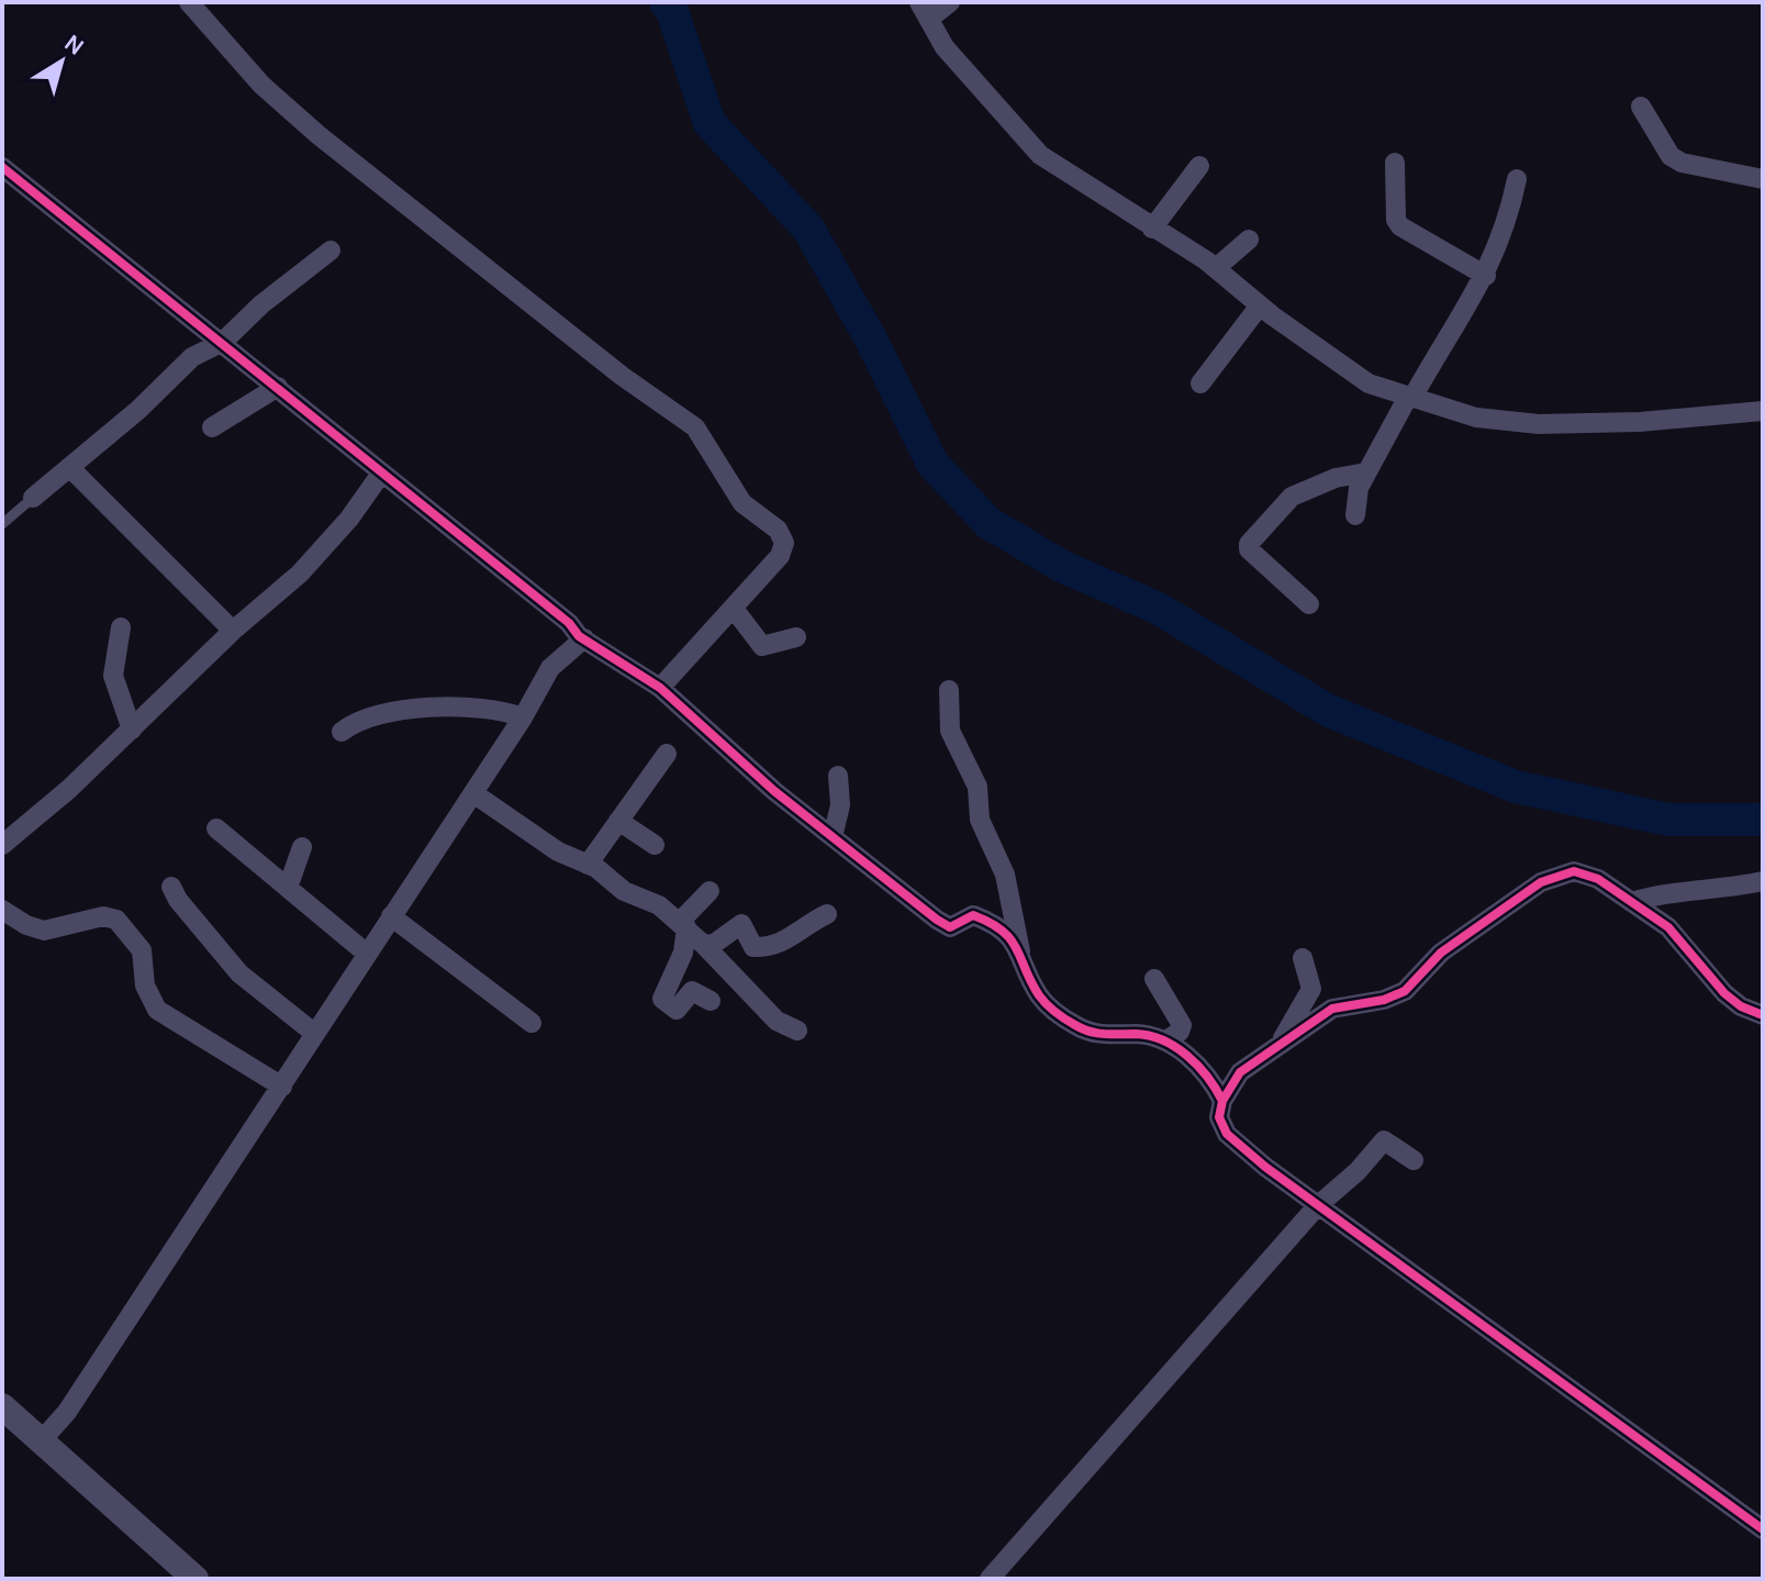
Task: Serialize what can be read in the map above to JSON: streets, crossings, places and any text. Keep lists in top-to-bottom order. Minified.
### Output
{"north":"top right"}
